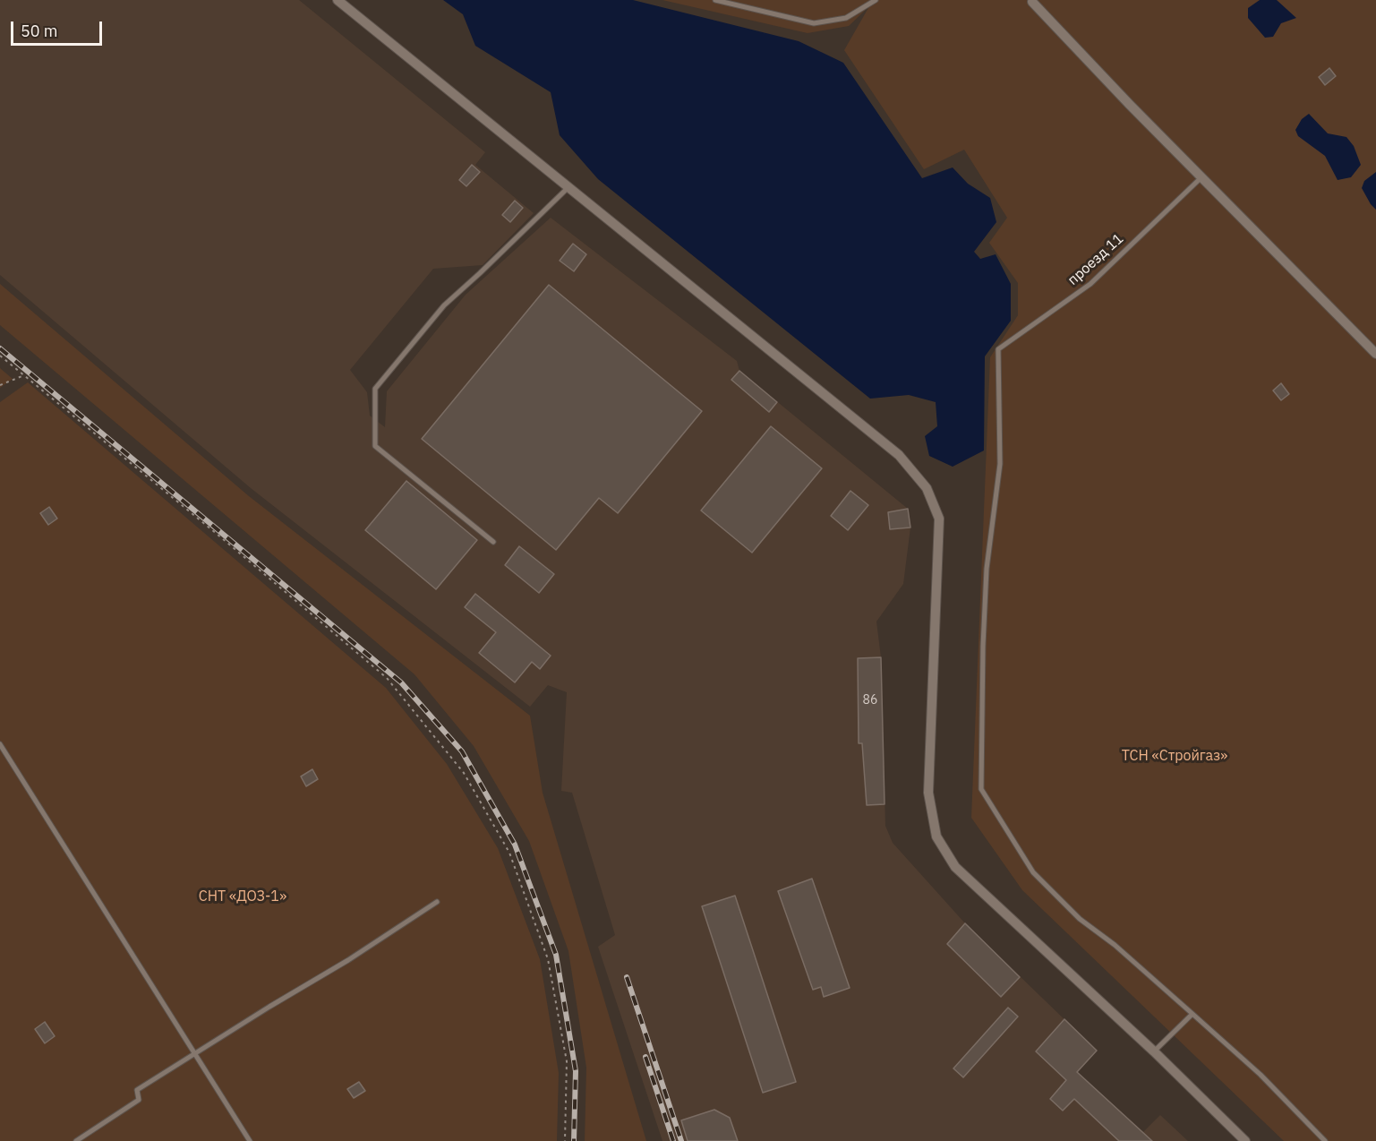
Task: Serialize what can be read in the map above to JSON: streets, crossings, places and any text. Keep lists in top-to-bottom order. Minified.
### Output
{"streets":{"lane":["проезд 11"]},"parks":["ТСН «Стройгаз»","СНТ «ДОЗ-1»"],"house_numbers":["86"],"scale_bar":"50 m"}
